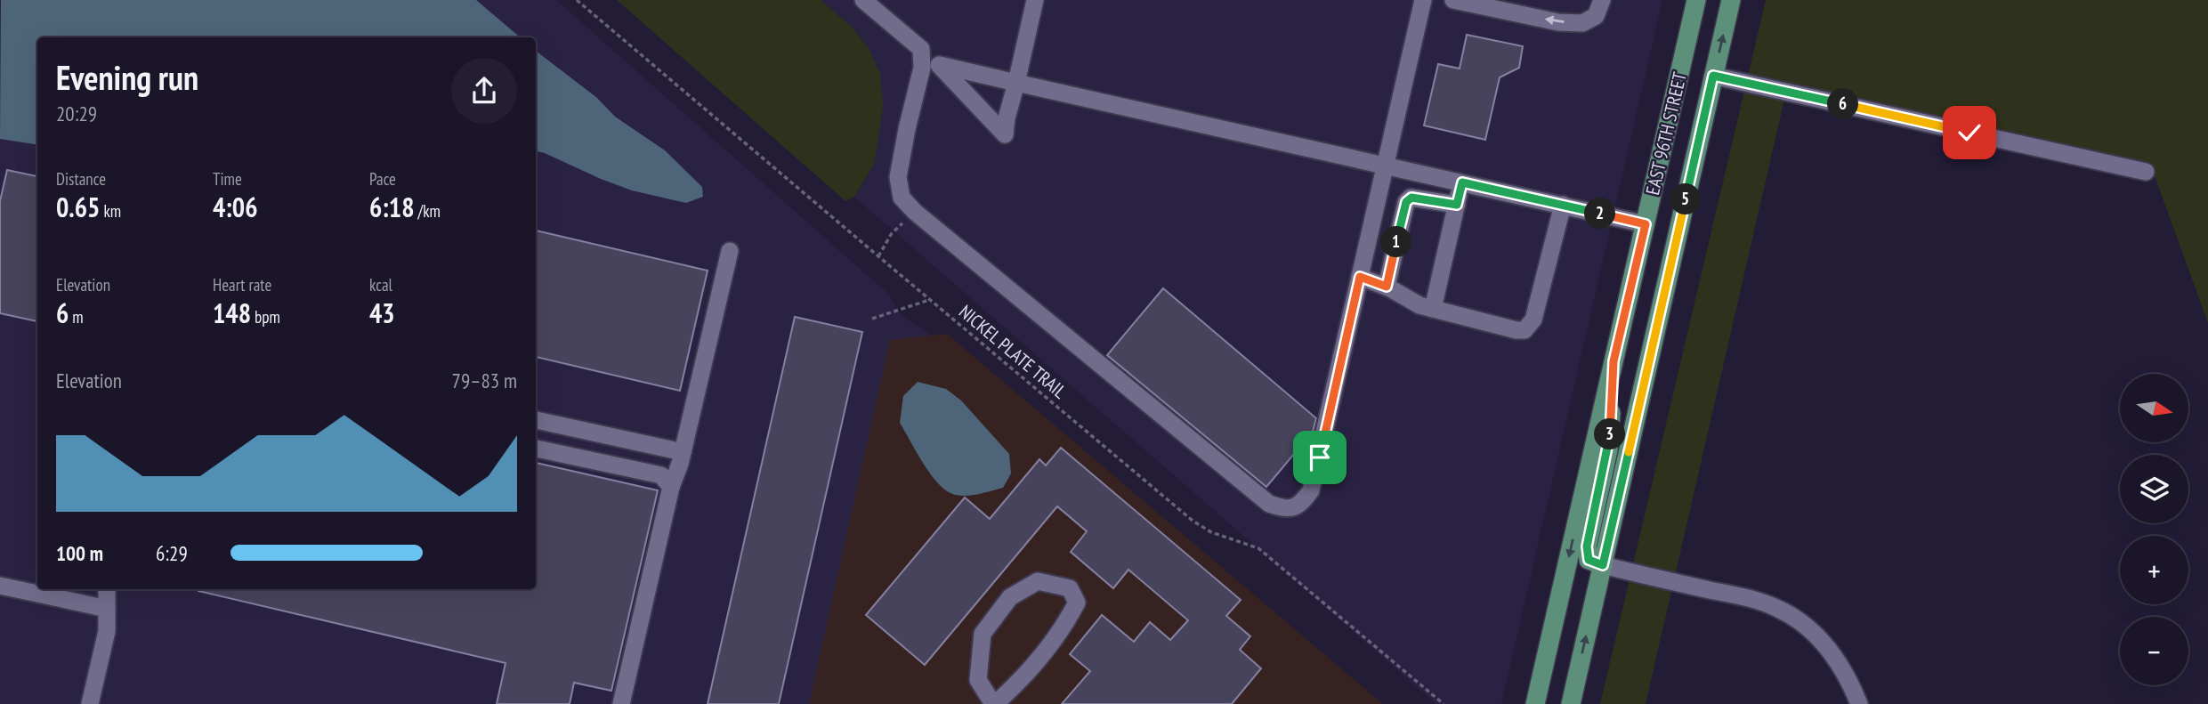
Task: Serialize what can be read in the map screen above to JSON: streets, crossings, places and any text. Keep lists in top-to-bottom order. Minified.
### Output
{"streets":{"main road":["EAST 96TH STREET"],"path":["NICKEL PLATE TRAIL"]},"north":"right","page":{"heading":["Evening run","20:29"],"pins":["6","5","2","1","3"],"stats":[["Distance","0.65 km"],["Time","4:06"],["Pace","6:18 /km"],["Elevation","6 m"],["Heart rate","148 bpm"],["kcal","43"]],"chart":["Elevation","79–83 m"],"map_buttons":["+","−"],"list":[{"name":"100 m","note":"6:29"}]}}
